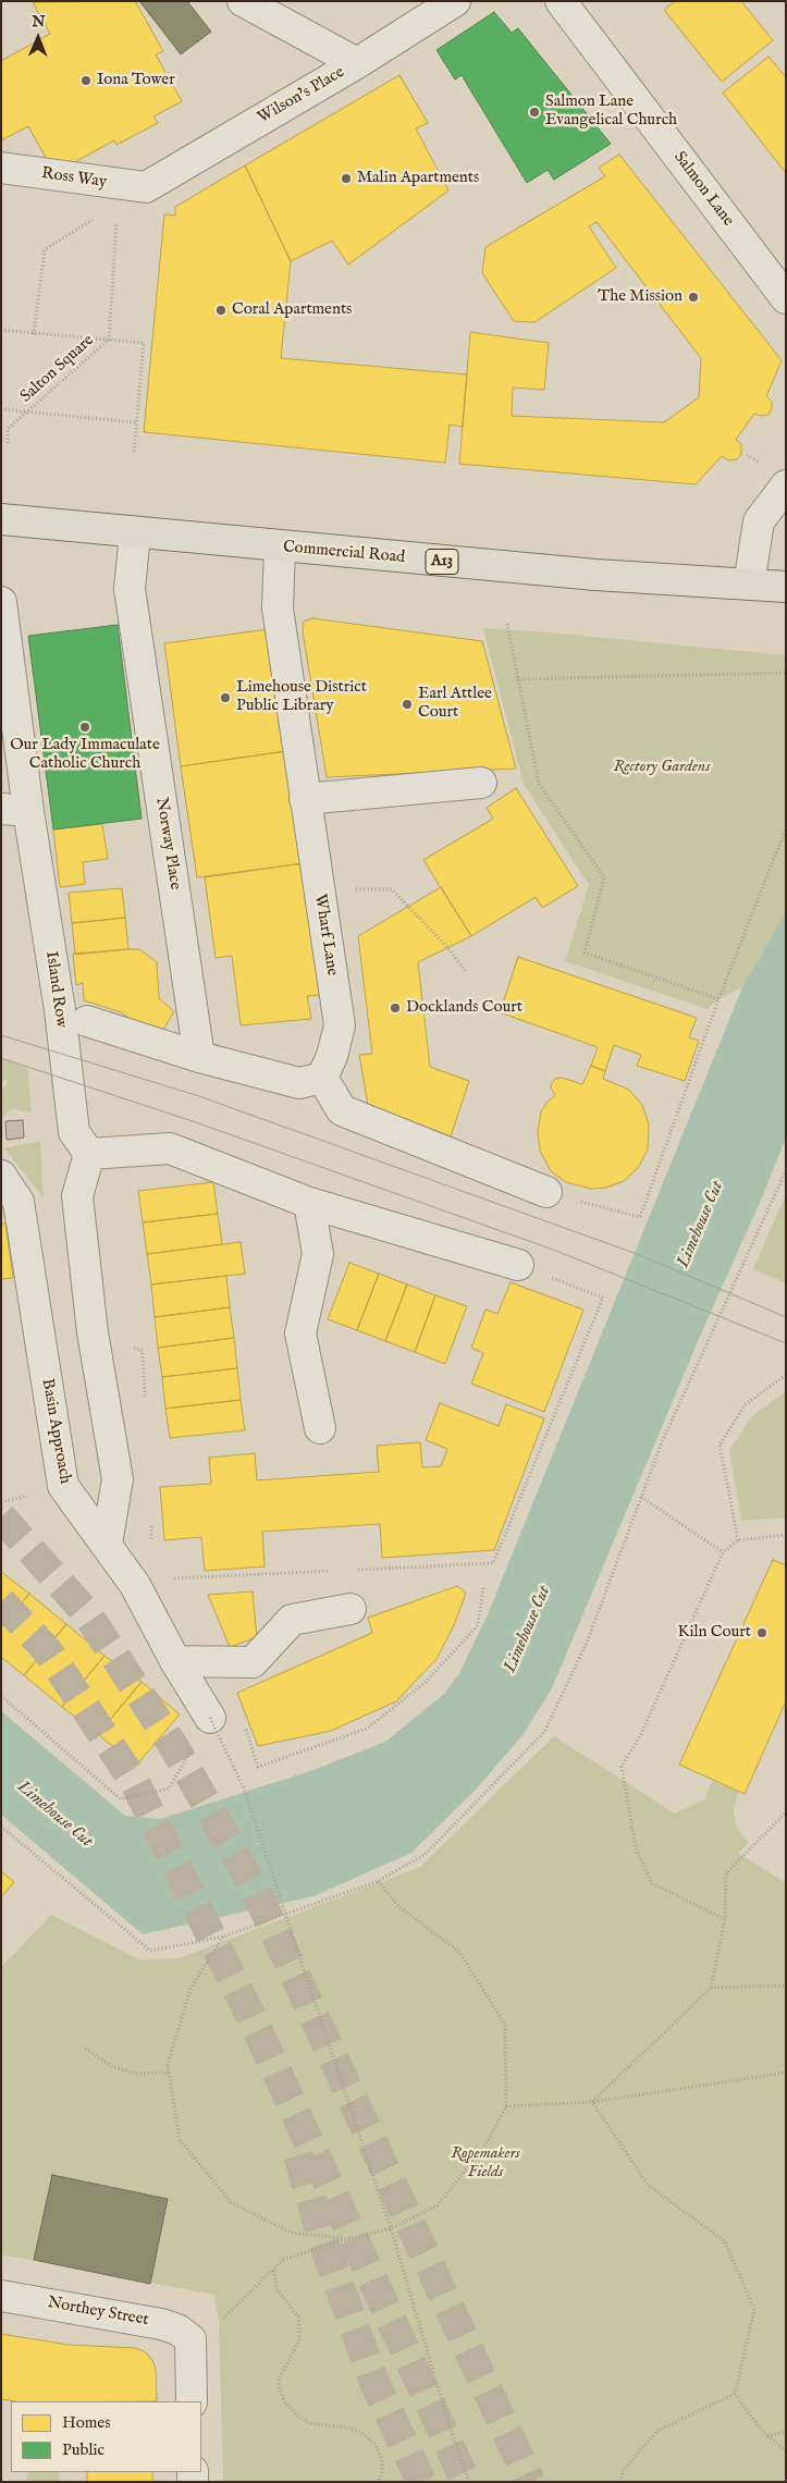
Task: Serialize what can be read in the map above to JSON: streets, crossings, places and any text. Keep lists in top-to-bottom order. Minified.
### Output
{"streets":{"highway":["Commercial Road","A13"],"street":["Wilson's Place","Ross Way","Salmon Lane","Norway Place","Wharf Lane","Island Row","Basin Approach","Northey Street"],"path":["Salton Square"]},"crossings":[["Wilson's Place","Ross Way"],["Commercial Road","Norway Place"],["Commercial Road","Wharf Lane"]],"water":["Limehouse Cut"],"parks":["Rectory Gardens","Ropemakers Fields"],"places":["Iona Tower","Salmon Lane Evangelical Church","Malin Apartments","The Mission","Coral Apartments","Limehouse District Public Library","Earl Attlee Court","Our Lady Immaculate Catholic Church","Docklands Court","Kiln Court"],"legend":["Homes","Public"],"north":"top"}
